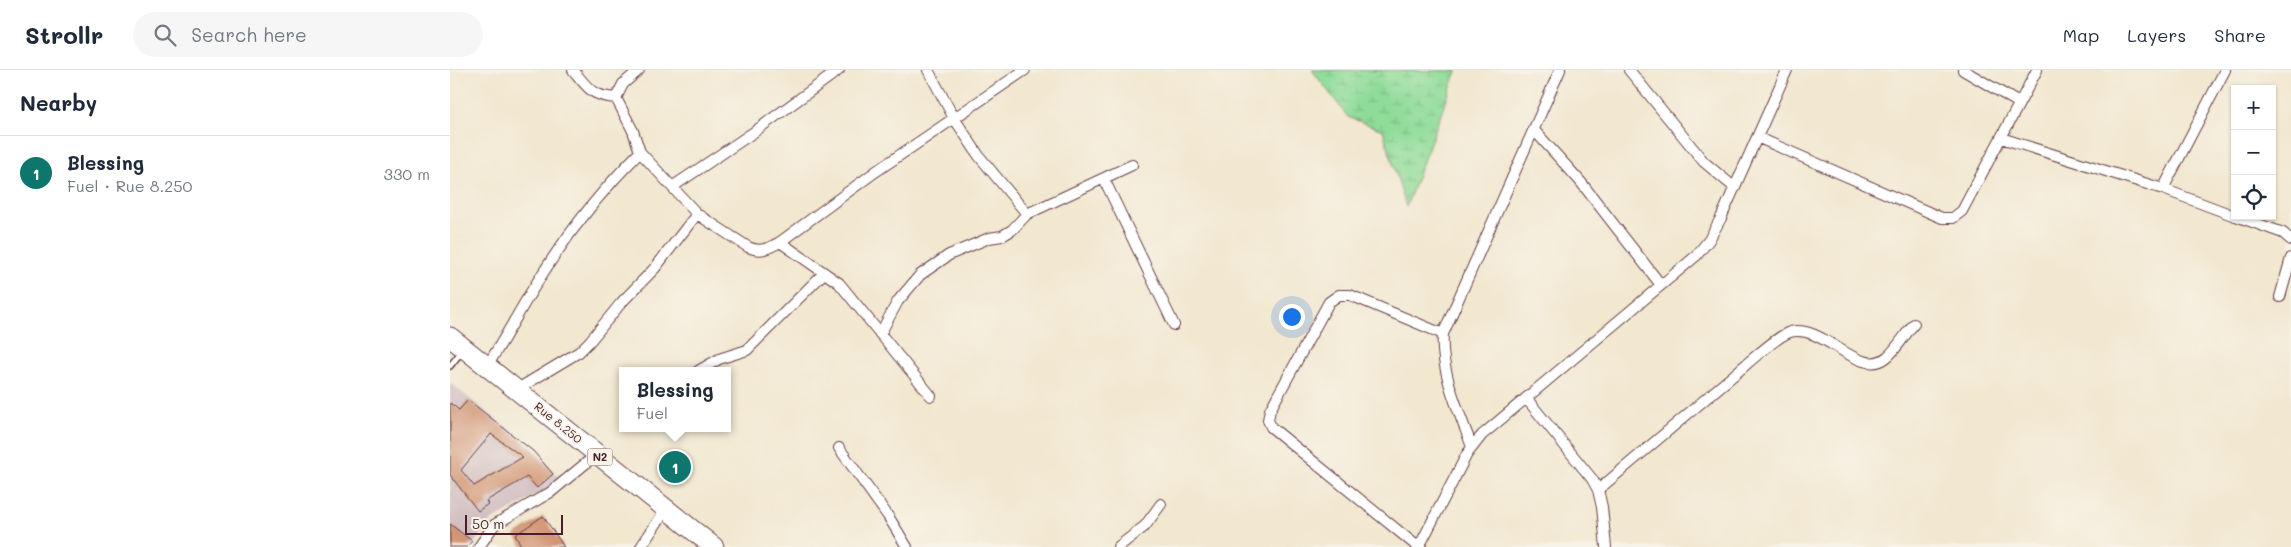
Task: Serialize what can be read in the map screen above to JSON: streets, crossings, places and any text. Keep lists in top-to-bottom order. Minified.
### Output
{"streets":{"highway":["Rue 8.250","N2"]},"scale_bar":"50 m","page":{"header":"Strollr","search":"Search here","nav":["Map","Layers","Share"],"heading":"Nearby","map_buttons":["+","−"],"list":[{"mark":"1","name":"Blessing","note":"Fuel · Rue 8.250","value":"330 m"}],"popup":["Blessing","Fuel"],"pins":"1","scale":"50 m"}}
